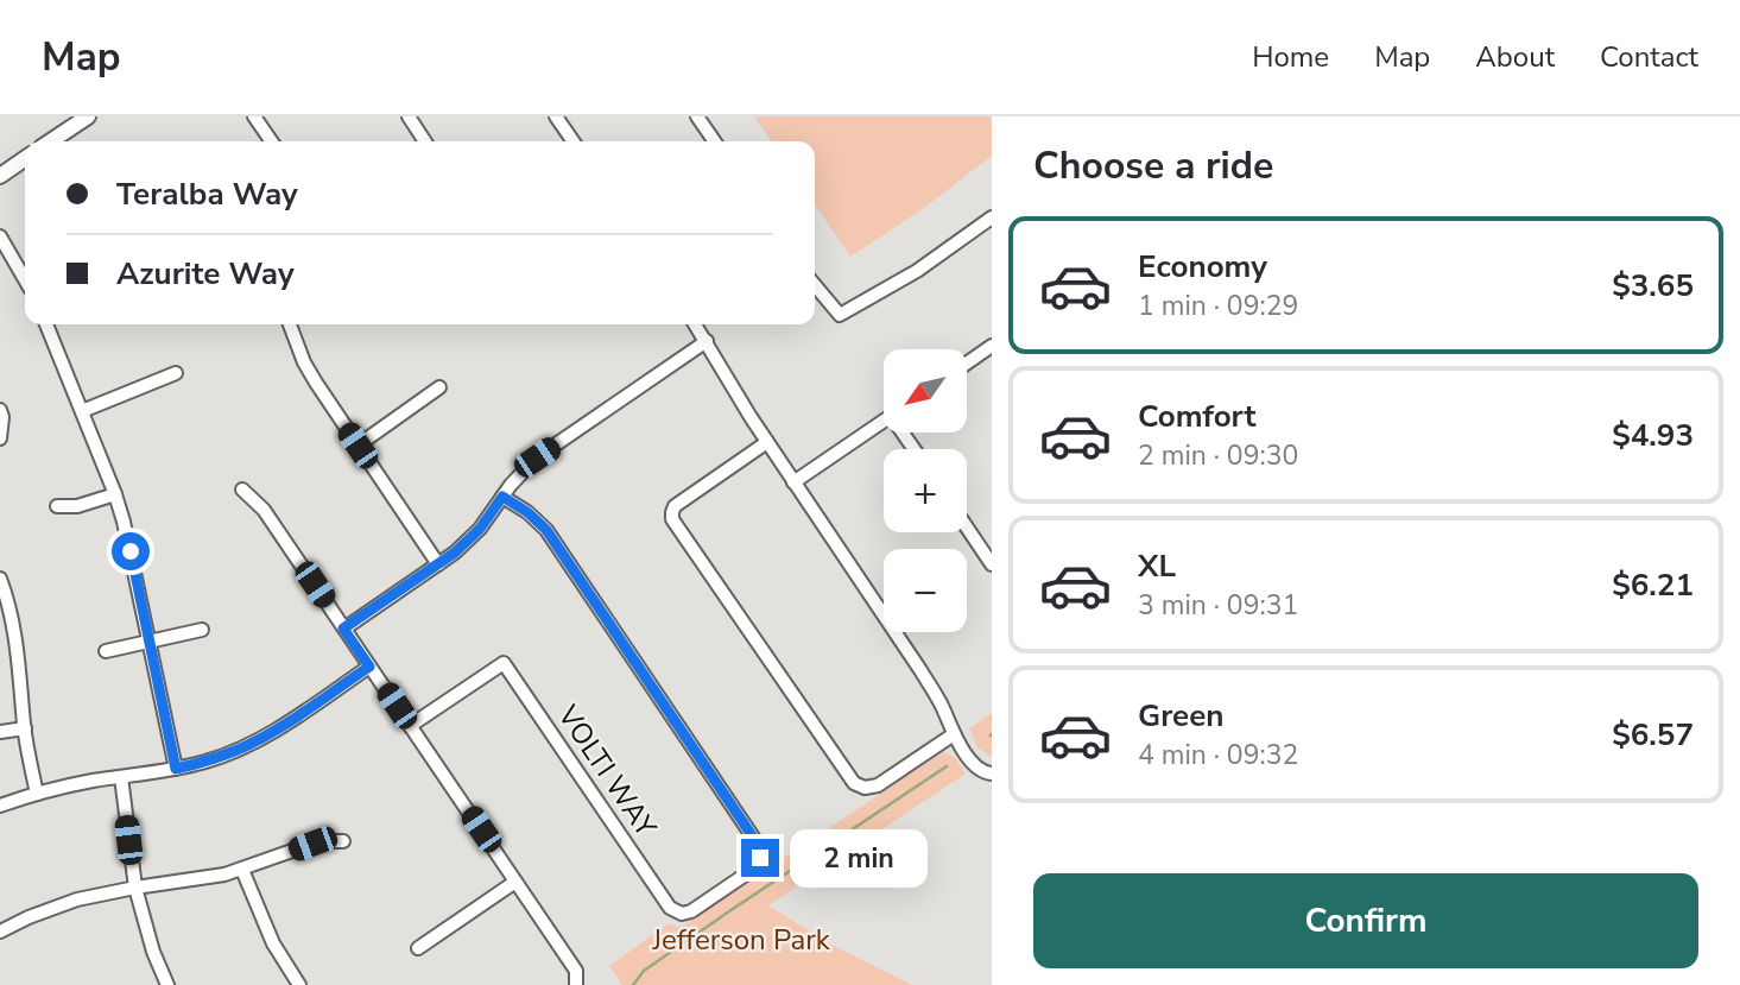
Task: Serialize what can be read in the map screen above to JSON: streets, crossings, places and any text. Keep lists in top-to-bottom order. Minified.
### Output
{"streets":{"street":["VOLTI WAY"]},"parks":["Jefferson Park"],"north":"bottom left","page":{"header":"Map","nav":["Home","Map","About","Contact"],"heading":"Choose a ride","banner":["Teralba Way","Azurite Way"],"list":[{"name":"Economy","note":"1 min · 09:29","value":"$3.65"},{"name":"Comfort","note":"2 min · 09:30","value":"$4.93"},{"name":"XL","note":"3 min · 09:31","value":"$6.21"},{"name":"Green","note":"4 min · 09:32","value":"$6.57"}],"map_buttons":["+","−"],"bubble":"2 min","buttons":"Confirm"}}
